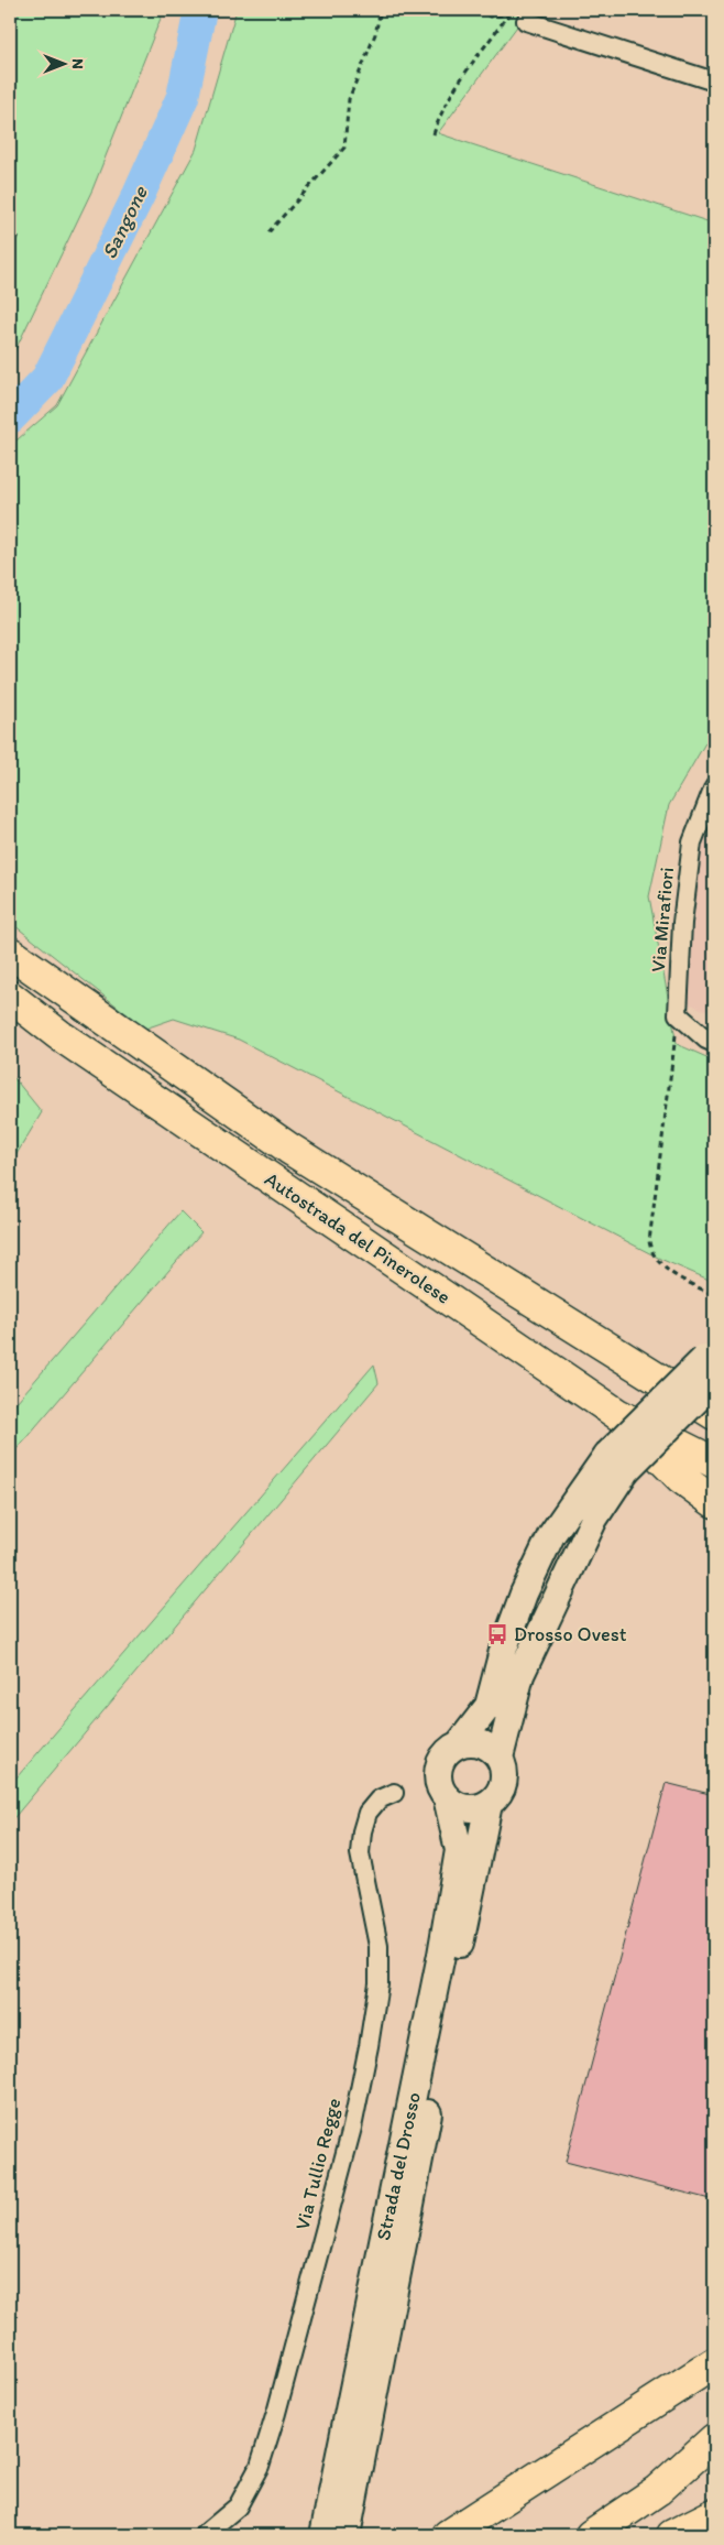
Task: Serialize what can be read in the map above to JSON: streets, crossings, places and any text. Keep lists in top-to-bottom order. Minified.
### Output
{"streets":{"highway":["Autostrada del Pinerolese"],"street":["Via Mirafiori","Via Tullio Regge","Strada del Drosso"]},"water":["Sangone"],"places":{"bus stop":["Drosso Ovest"]},"north":"right"}
